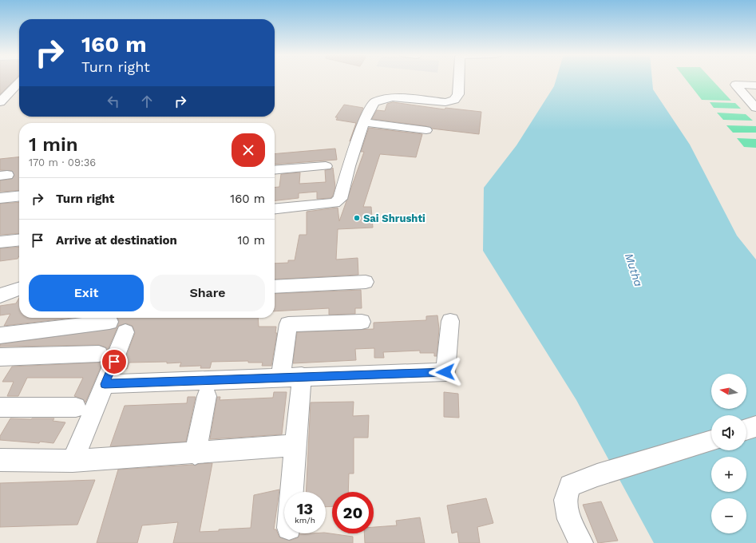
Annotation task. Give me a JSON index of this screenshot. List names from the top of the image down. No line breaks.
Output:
{"water":["Mutha"],"places":["Sai Shrushti"],"north":"left","page":{"turn":["160 m","Turn right"],"heading":["1 min","170 m · 09:36"],"list":[{"name":"Turn right","value":"160 m"},{"name":"Arrive at destination","value":"10 m"}],"buttons":["Exit","Share"],"map_buttons":["+","−"],"speed":"13 km/h","limit":"20"}}
